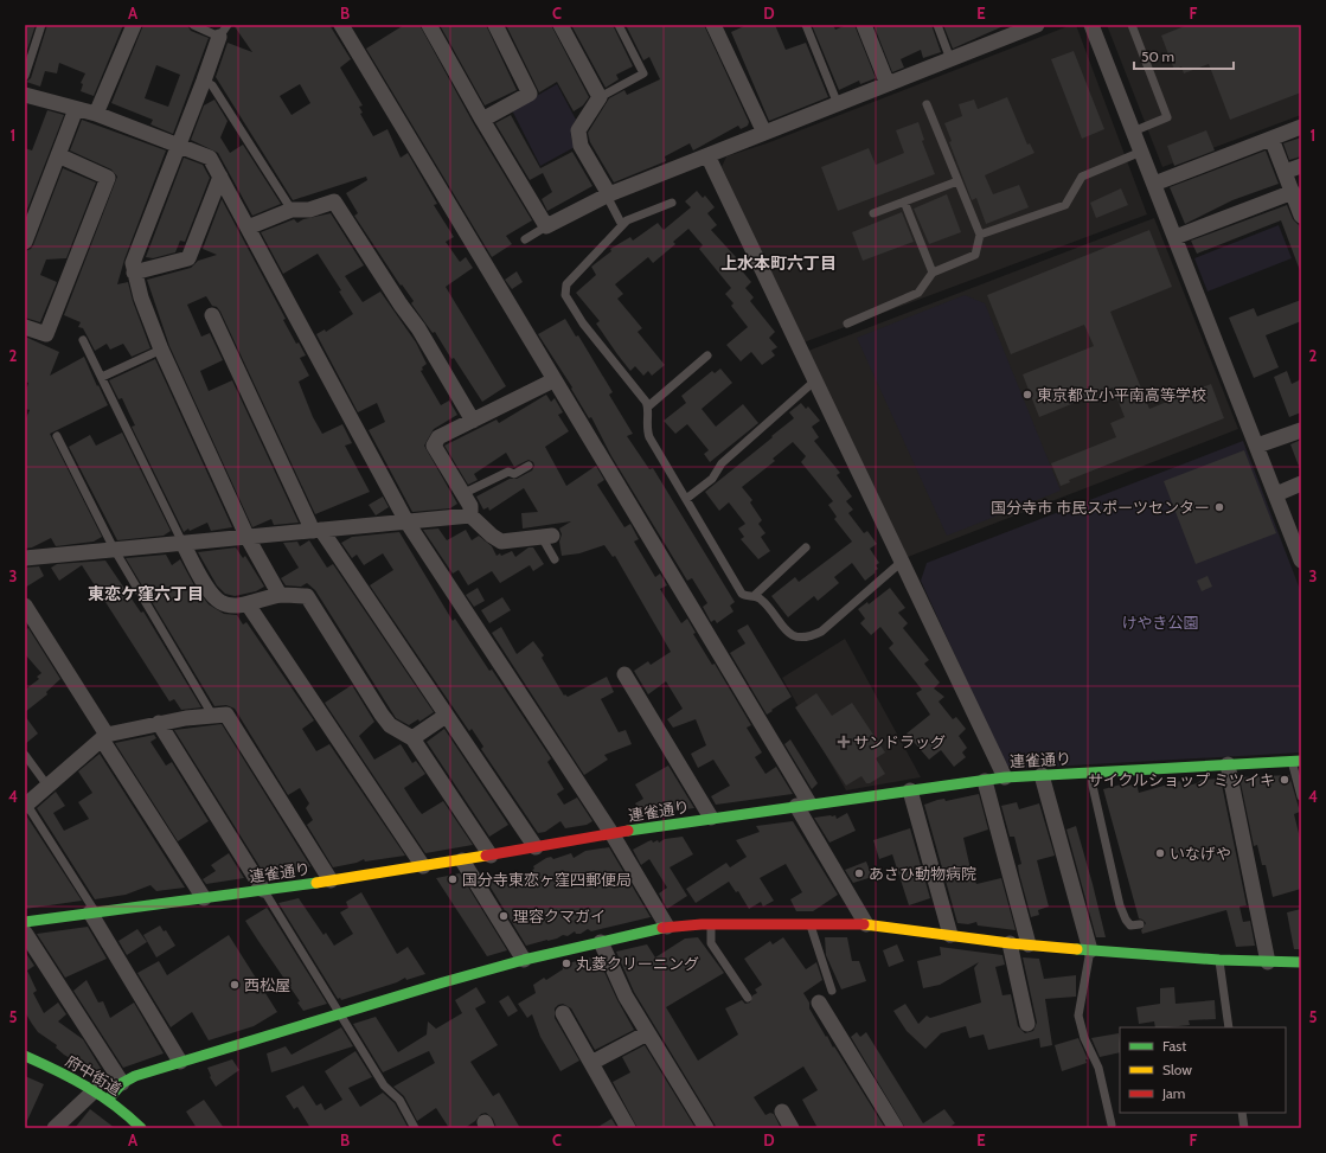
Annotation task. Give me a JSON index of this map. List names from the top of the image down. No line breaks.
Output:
{"streets":{"main road":["連雀通り","府中街道"]},"districts":["上水本町六丁目","東恋ケ窪六丁目"],"parks":["けやき公園"],"places":{"other":["東京都立小平南高等学校","国分寺市 市民スポーツセンター","サイクルショップ ミツイキ","いなげや","あさひ動物病院","国分寺東恋ヶ窪四郵便局","理容クマガイ","丸菱クリーニング","西松屋"],"health":["サンドラッグ"]},"legend":["Fast","Slow","Jam"],"scale_bar":"50 m","grid":{"columns":["A","B","C","D","E","F"],"rows":["1","2","3","4","5"]}}
